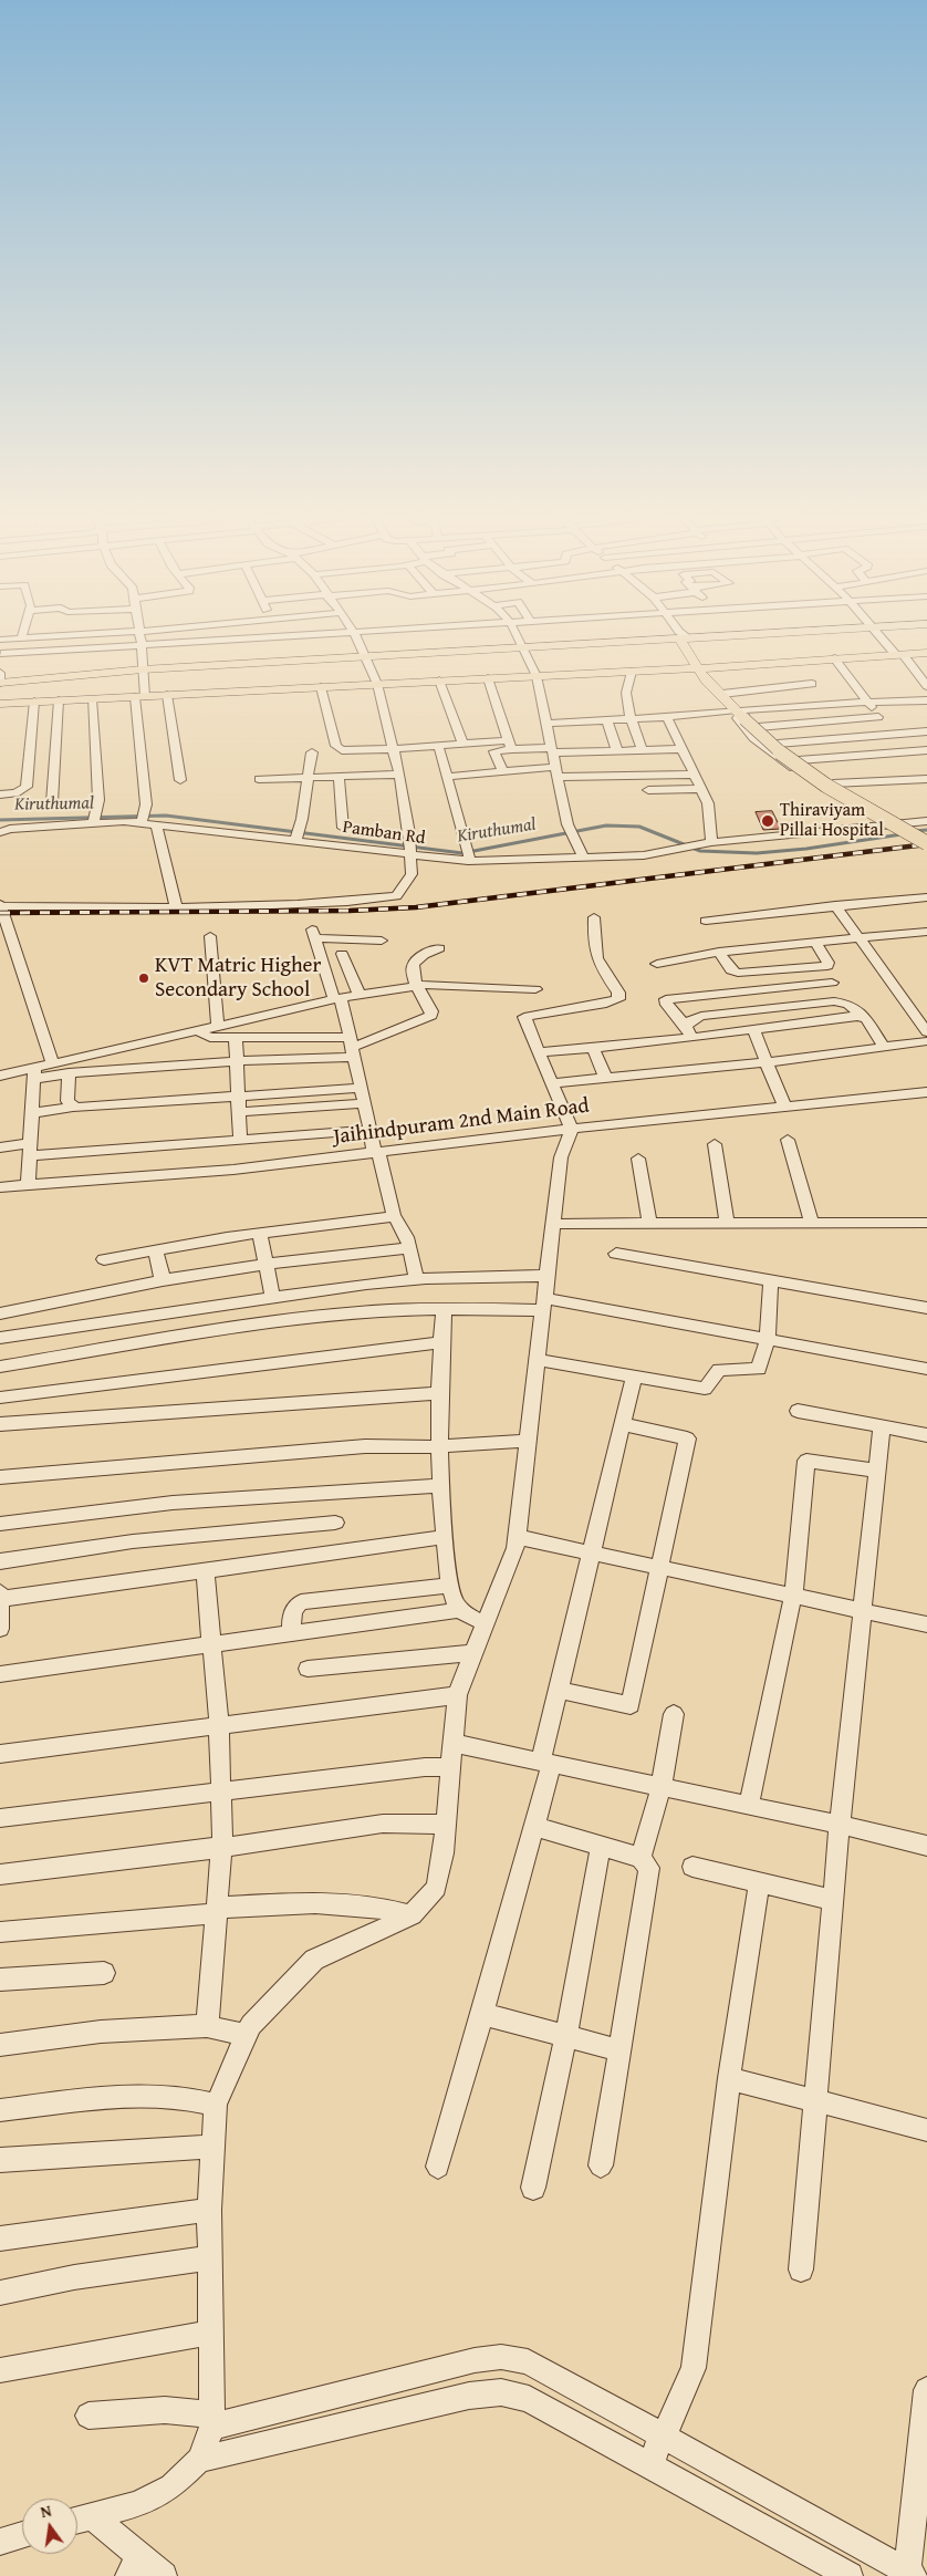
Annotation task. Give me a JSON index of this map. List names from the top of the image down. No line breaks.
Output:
{"streets":{"street":["Pamban Rd","Jaihindpuram 2nd Main Road"]},"water":["Kiruthumal"],"places":["Thiraviyam Pillai Hospital","KVT Matric Higher Secondary School"],"north":"top"}
